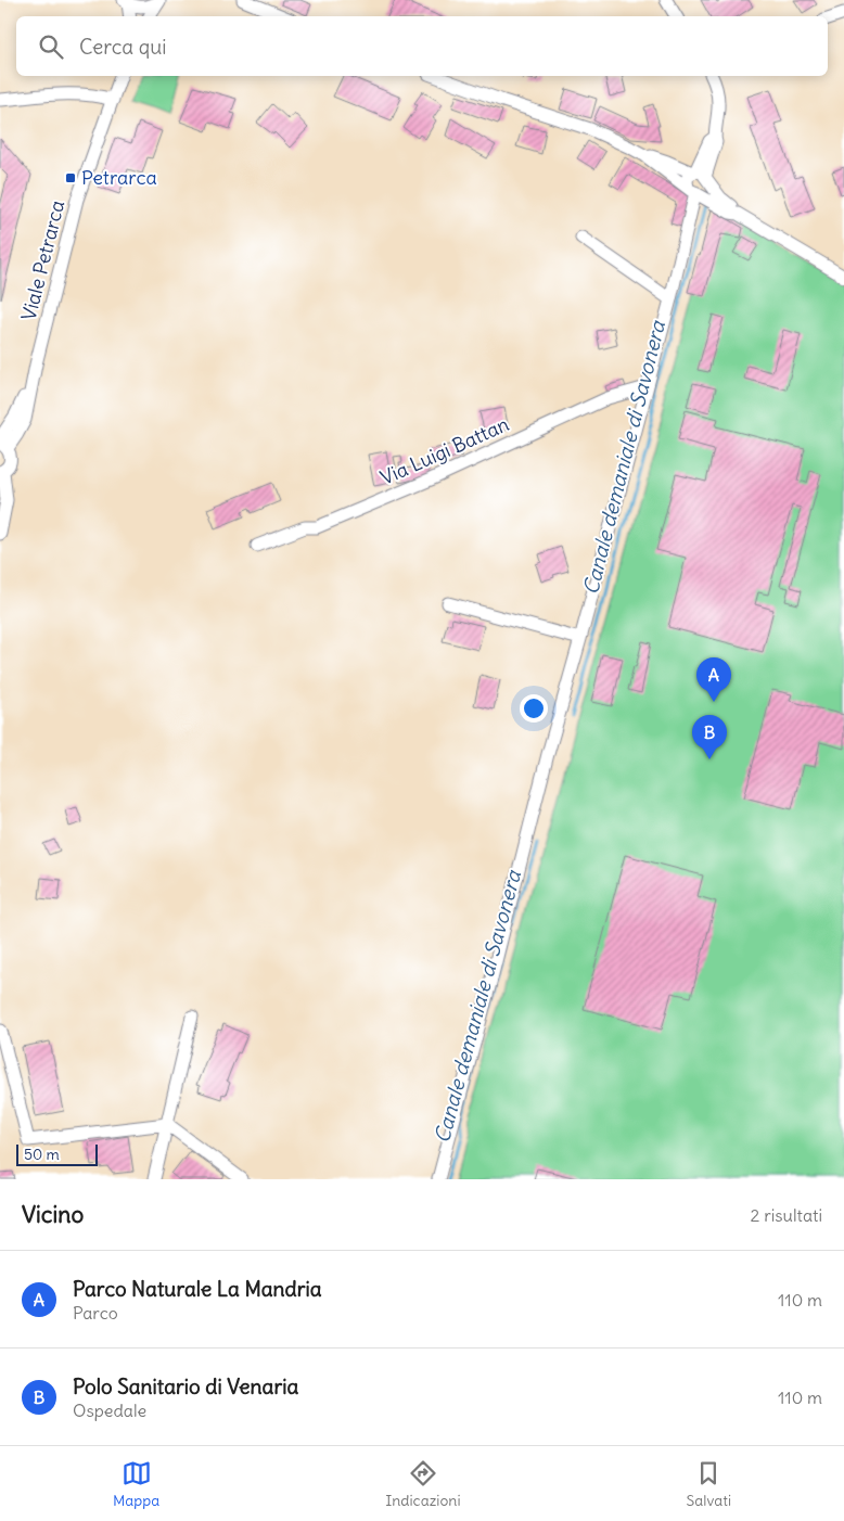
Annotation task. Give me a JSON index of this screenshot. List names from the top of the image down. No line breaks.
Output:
{"streets":{"street":["Viale Petrarca","Via Luigi Battan"]},"water":["Canale demaniale di Savonera"],"places":{"transit":["Petrarca"]},"scale_bar":"50 m","page":{"search":"Cerca qui","pins":["A","B"],"scale":"50 m","heading":["Vicino","2 risultati"],"list":[{"mark":"A","name":"Parco Naturale La Mandria","note":"Parco","value":"110 m"},{"mark":"B","name":"Polo Sanitario di Venaria","note":"Ospedale","value":"110 m"}],"nav":["Mappa","Indicazioni","Salvati"]}}
